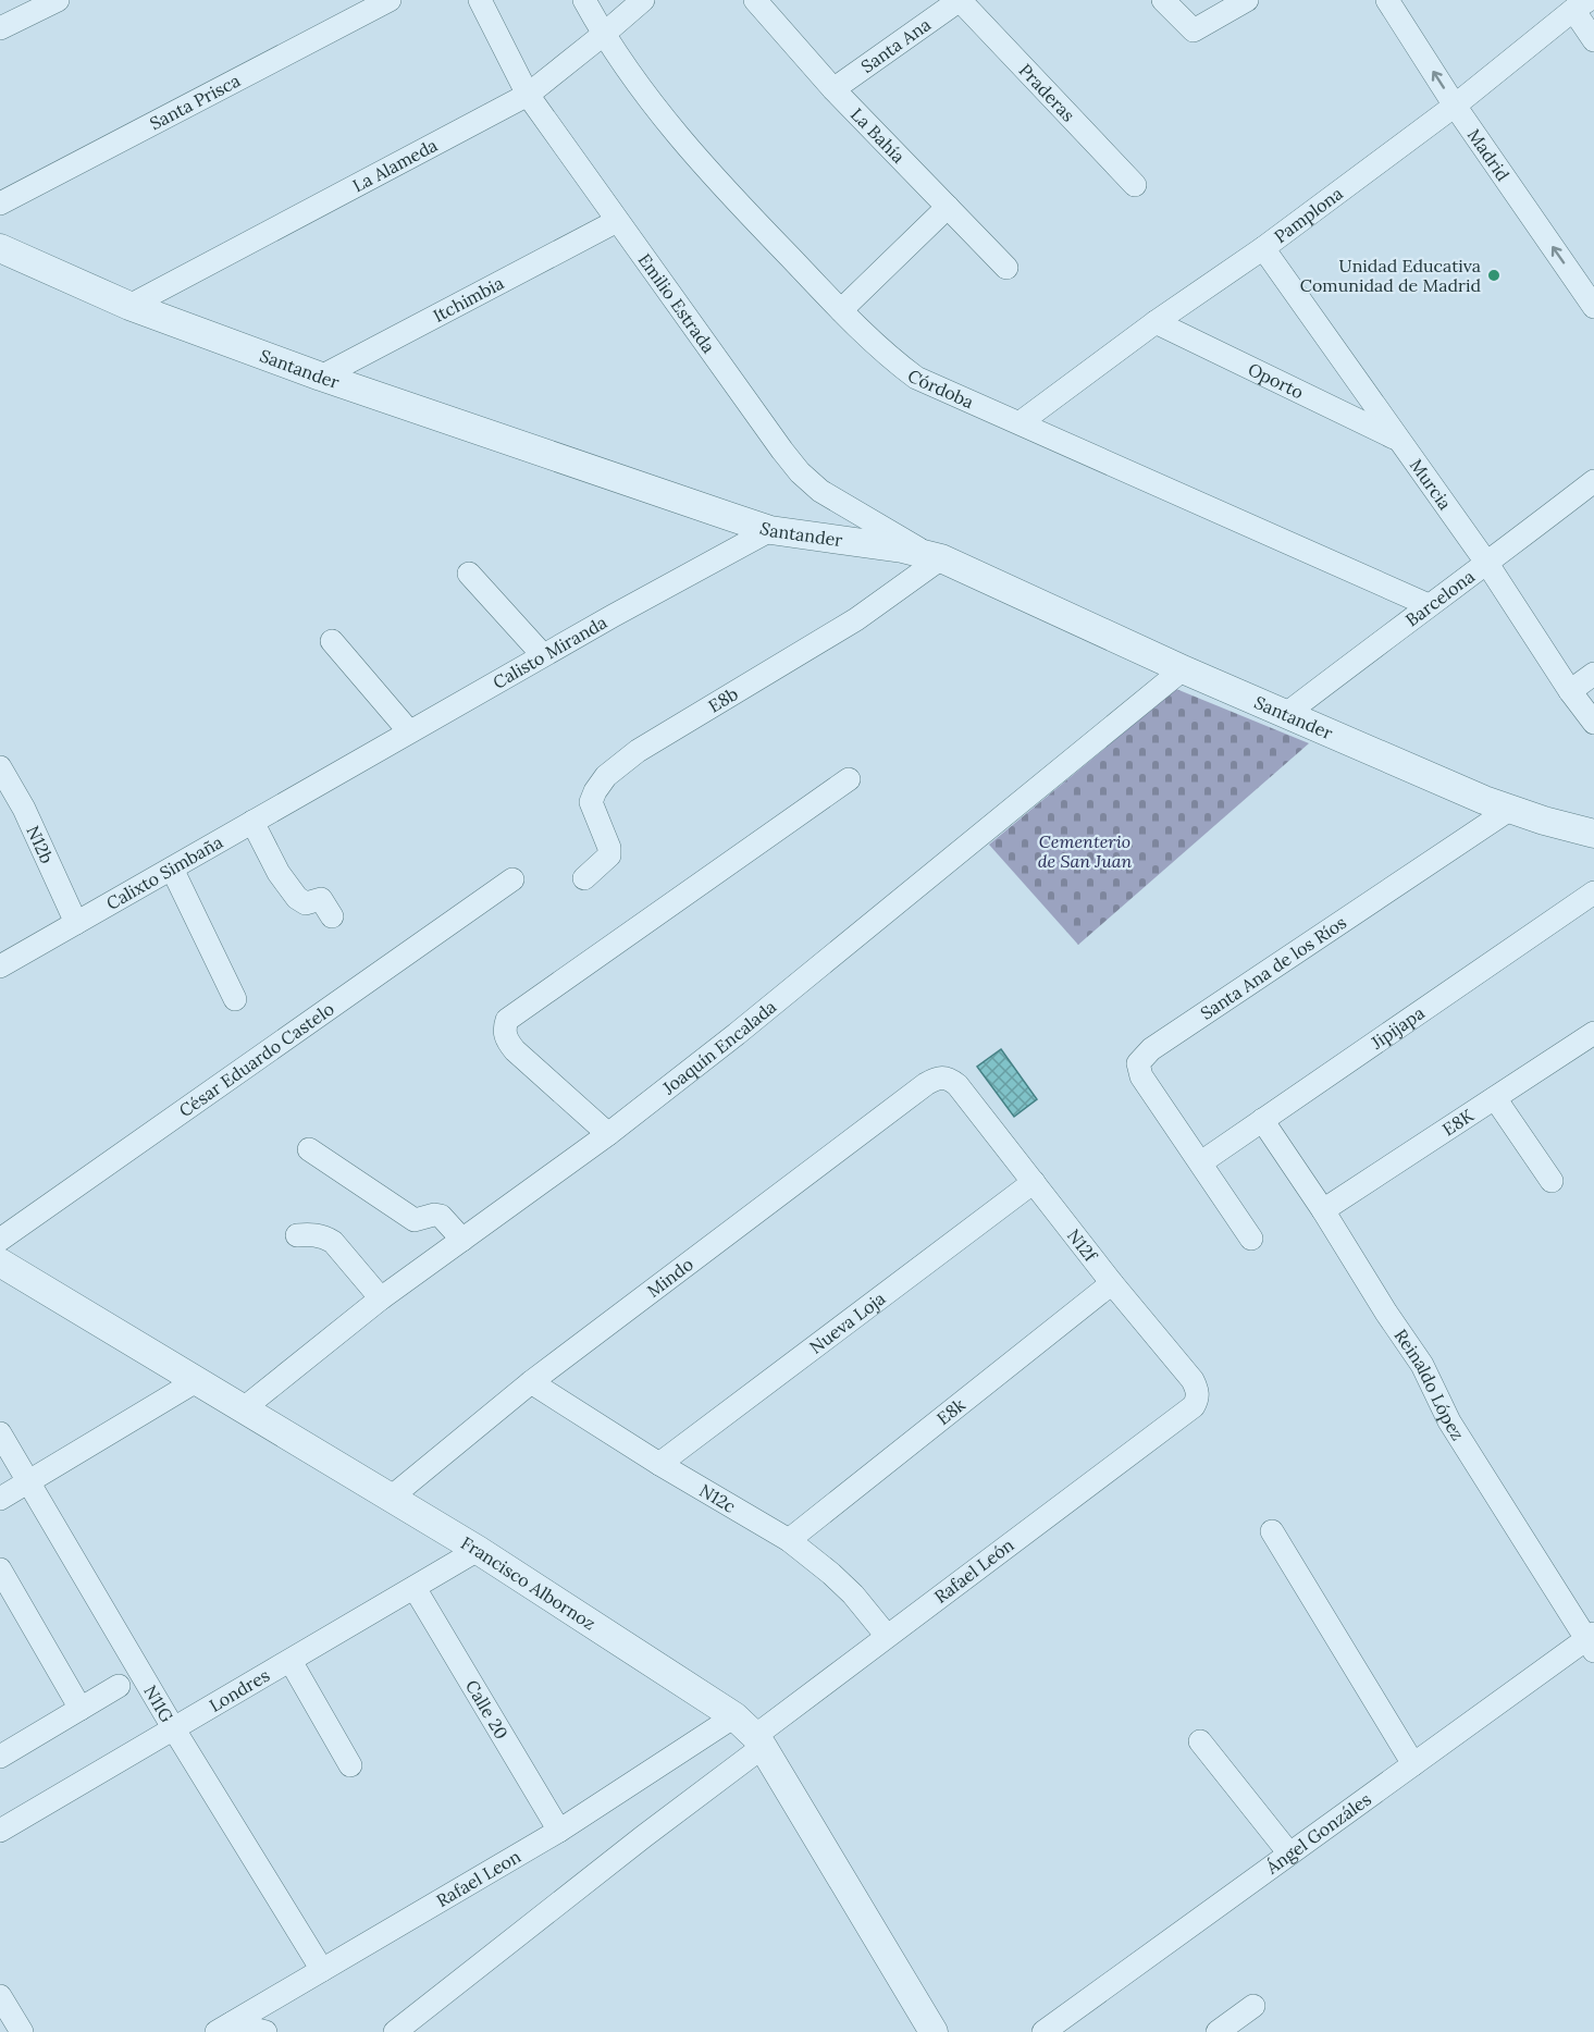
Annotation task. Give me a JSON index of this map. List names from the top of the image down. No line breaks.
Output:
{"streets":{"street":["Santa Ana","Praderas","Santa Prisca","La Bahía","Madrid","La Alameda","Pamplona","Itchimbia","Emilio Estrada","Santander","Oporto","Córdoba","Murcia","Barcelona","Calisto Miranda","E8b","N12b","Calixto Simbaña","Santa Ana de los Ríos","Jipijapa","Joaquín Encalada","César Eduardo Castelo","E8K","N12f","Mindo","Nueva Loja","Reinaldo López","E8k","N12c","Rafael León","Francisco Albornoz","Londres","N11G","Calle 20","Ángel Gonzáles","Rafael Leon"]},"crossings":[["Santa Ana","Praderas"],["Santa Ana","La Bahía"],["Madrid","Pamplona"],["La Alameda","Emilio Estrada"],["La Alameda","Santander"],["La Alameda","Córdoba"],["Pamplona","Oporto"],["Pamplona","Córdoba"],["Pamplona","Murcia"],["Itchimbia","Emilio Estrada"],["Itchimbia","Santander"],["Emilio Estrada","Santander"],["Emilio Estrada","E8b"],["Santander","Barcelona"],["Santander","Calisto Miranda"],["Santander","E8b"],["Santander","Santa Ana de los Ríos"],["Santander","Joaquín Encalada"],["Oporto","Murcia"],["Córdoba","Barcelona"],["Murcia","Barcelona"],["Calisto Miranda","Calixto Simbaña"],["N12b","Calixto Simbaña"],["Santa Ana de los Ríos","Jipijapa"],["Jipijapa","Reinaldo López"],["Joaquín Encalada","Francisco Albornoz"],["E8K","Reinaldo López"],["N12f","Mindo"],["N12f","Nueva Loja"],["N12f","E8k"],["N12f","Rafael León"],["Mindo","N12c"],["Mindo","Francisco Albornoz"],["Nueva Loja","N12c"],["Reinaldo López","Ángel Gonzáles"],["E8k","N12c"],["N12c","Rafael León"],["Rafael León","Francisco Albornoz"],["Francisco Albornoz","Londres"],["Francisco Albornoz","Rafael Leon"],["Londres","N11G"],["Londres","Calle 20"],["N11G","Rafael Leon"],["Calle 20","Rafael Leon"]],"one_way":["Madrid"],"parks":["Cementerio de San Juan"],"places":["Unidad Educativa Comunidad de Madrid"]}
